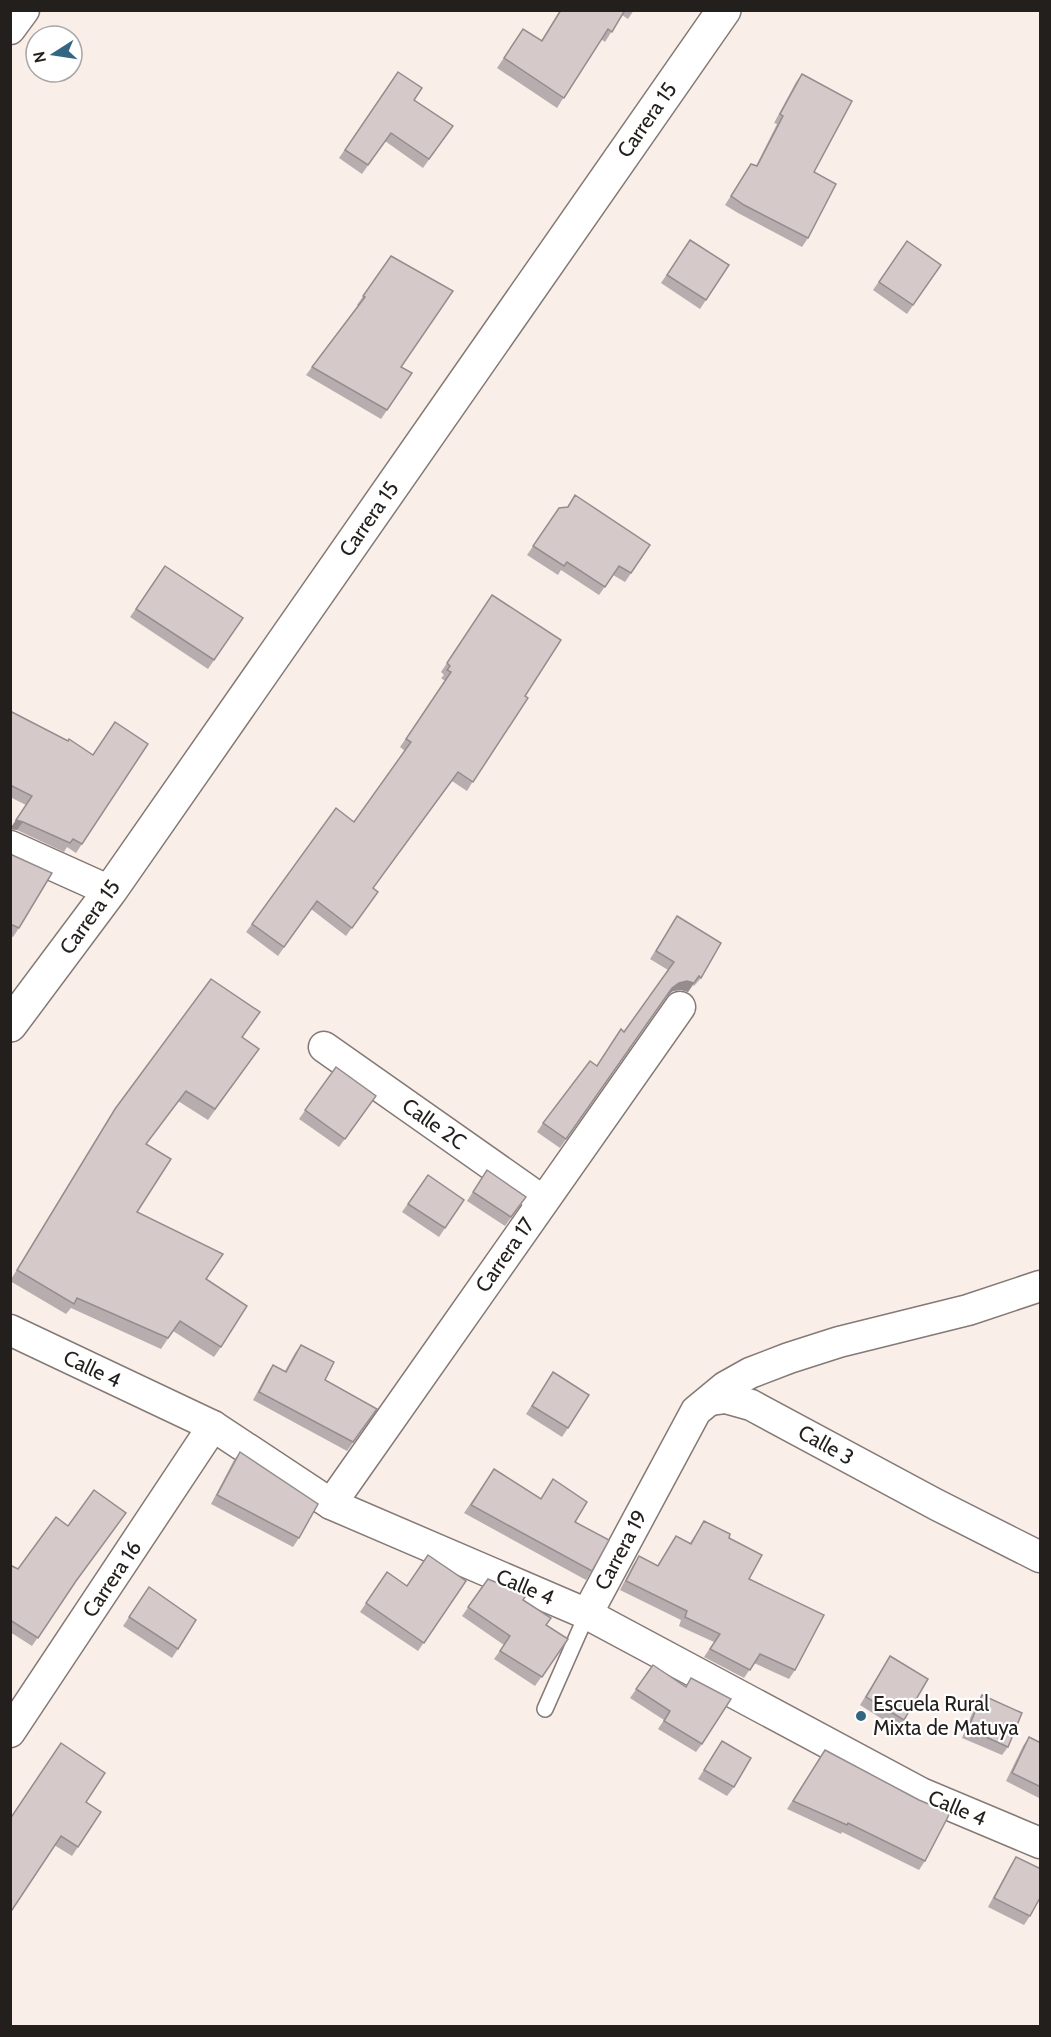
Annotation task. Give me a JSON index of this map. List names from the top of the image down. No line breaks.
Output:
{"streets":{"street":["Carrera 15","Calle 2C","Carrera 17","Calle 4","Calle 3","Carrera 19","Carrera 16"]},"crossings":[["Calle 2C","Carrera 17"],["Carrera 17","Calle 4"],["Calle 4","Carrera 19"],["Calle 4","Carrera 16"],["Calle 3","Carrera 19"]],"places":["Escuela Rural Mixta de Matuya"],"north":"left"}
